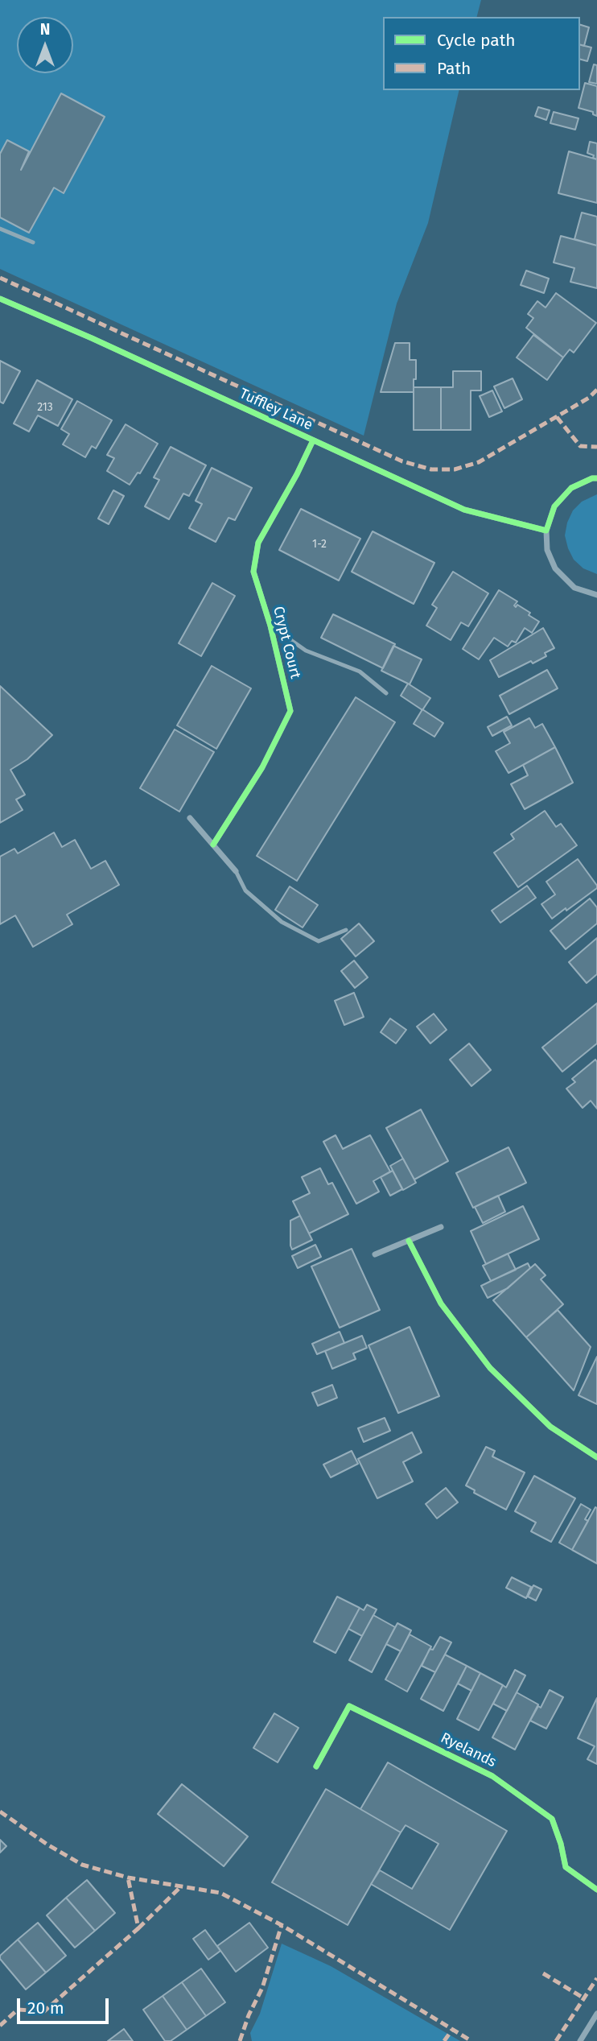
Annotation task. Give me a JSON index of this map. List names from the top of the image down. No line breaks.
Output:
{"streets":{"street":["Tuffley Lane","Crypt Court","Ryelands"]},"crossings":[["Tuffley Lane","Crypt Court"]],"house_numbers":["213","1-2"],"legend":["Cycle path","Path"],"scale_bar":"20 m","north":"top"}
